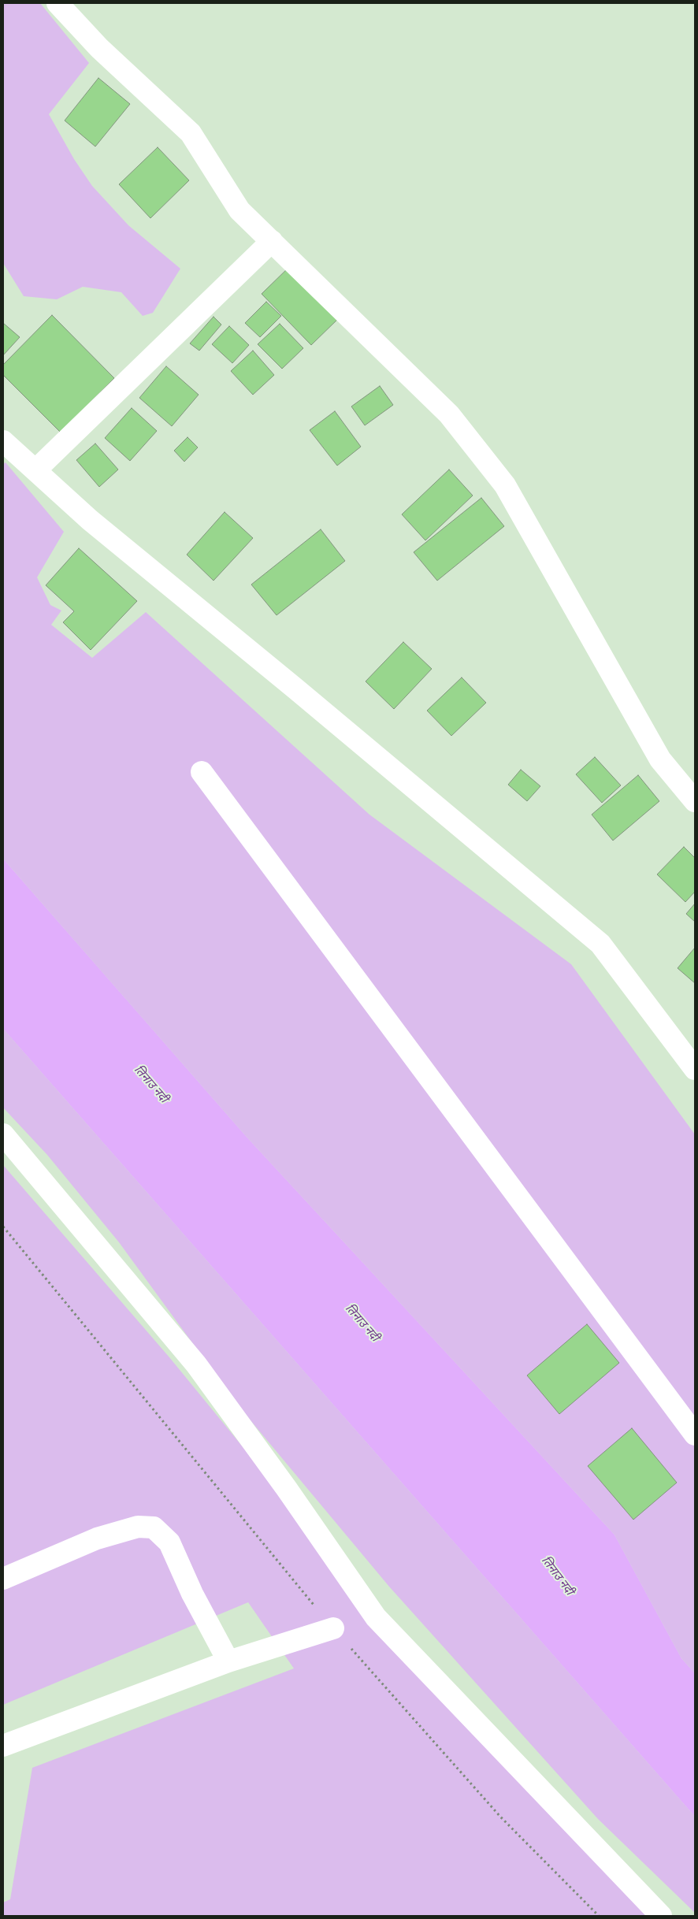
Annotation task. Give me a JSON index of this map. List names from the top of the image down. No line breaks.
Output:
{"water":["तिनाउ नदी"]}
